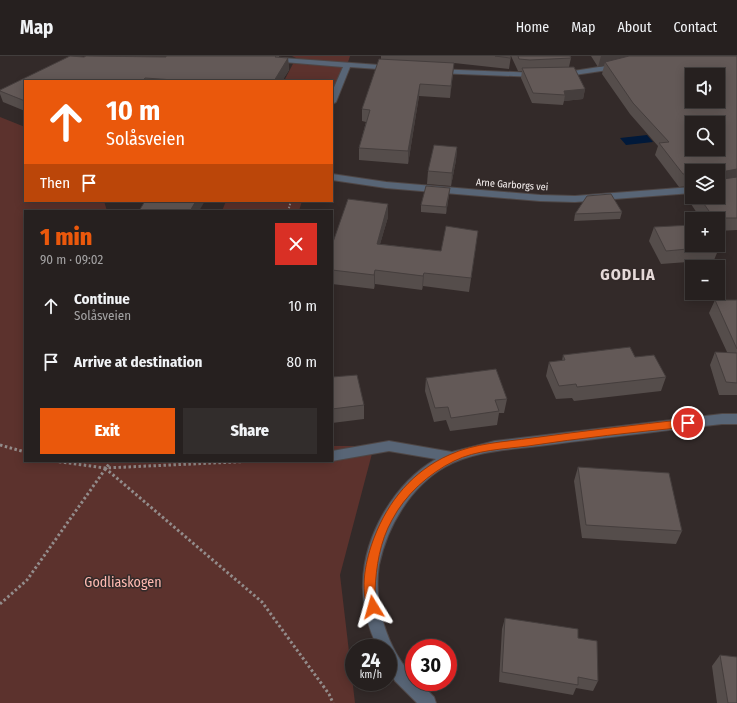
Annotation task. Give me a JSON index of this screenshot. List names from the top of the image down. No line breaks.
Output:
{"streets":{"street":["Arne Garborgs vei"]},"districts":["GODLIA"],"parks":["Godliaskogen"],"page":{"header":"Map","nav":["Home","Map","About","Contact"],"map_buttons":["+","−"],"turn":["10 m","Solåsveien"],"then":"Then","heading":["1 min","90 m · 09:02"],"list":[{"name":"Continue","note":"Solåsveien","value":"10 m"},{"name":"Arrive at destination","value":"80 m"}],"buttons":["Exit","Share"],"speed":"24 km/h","limit":"30"}}
